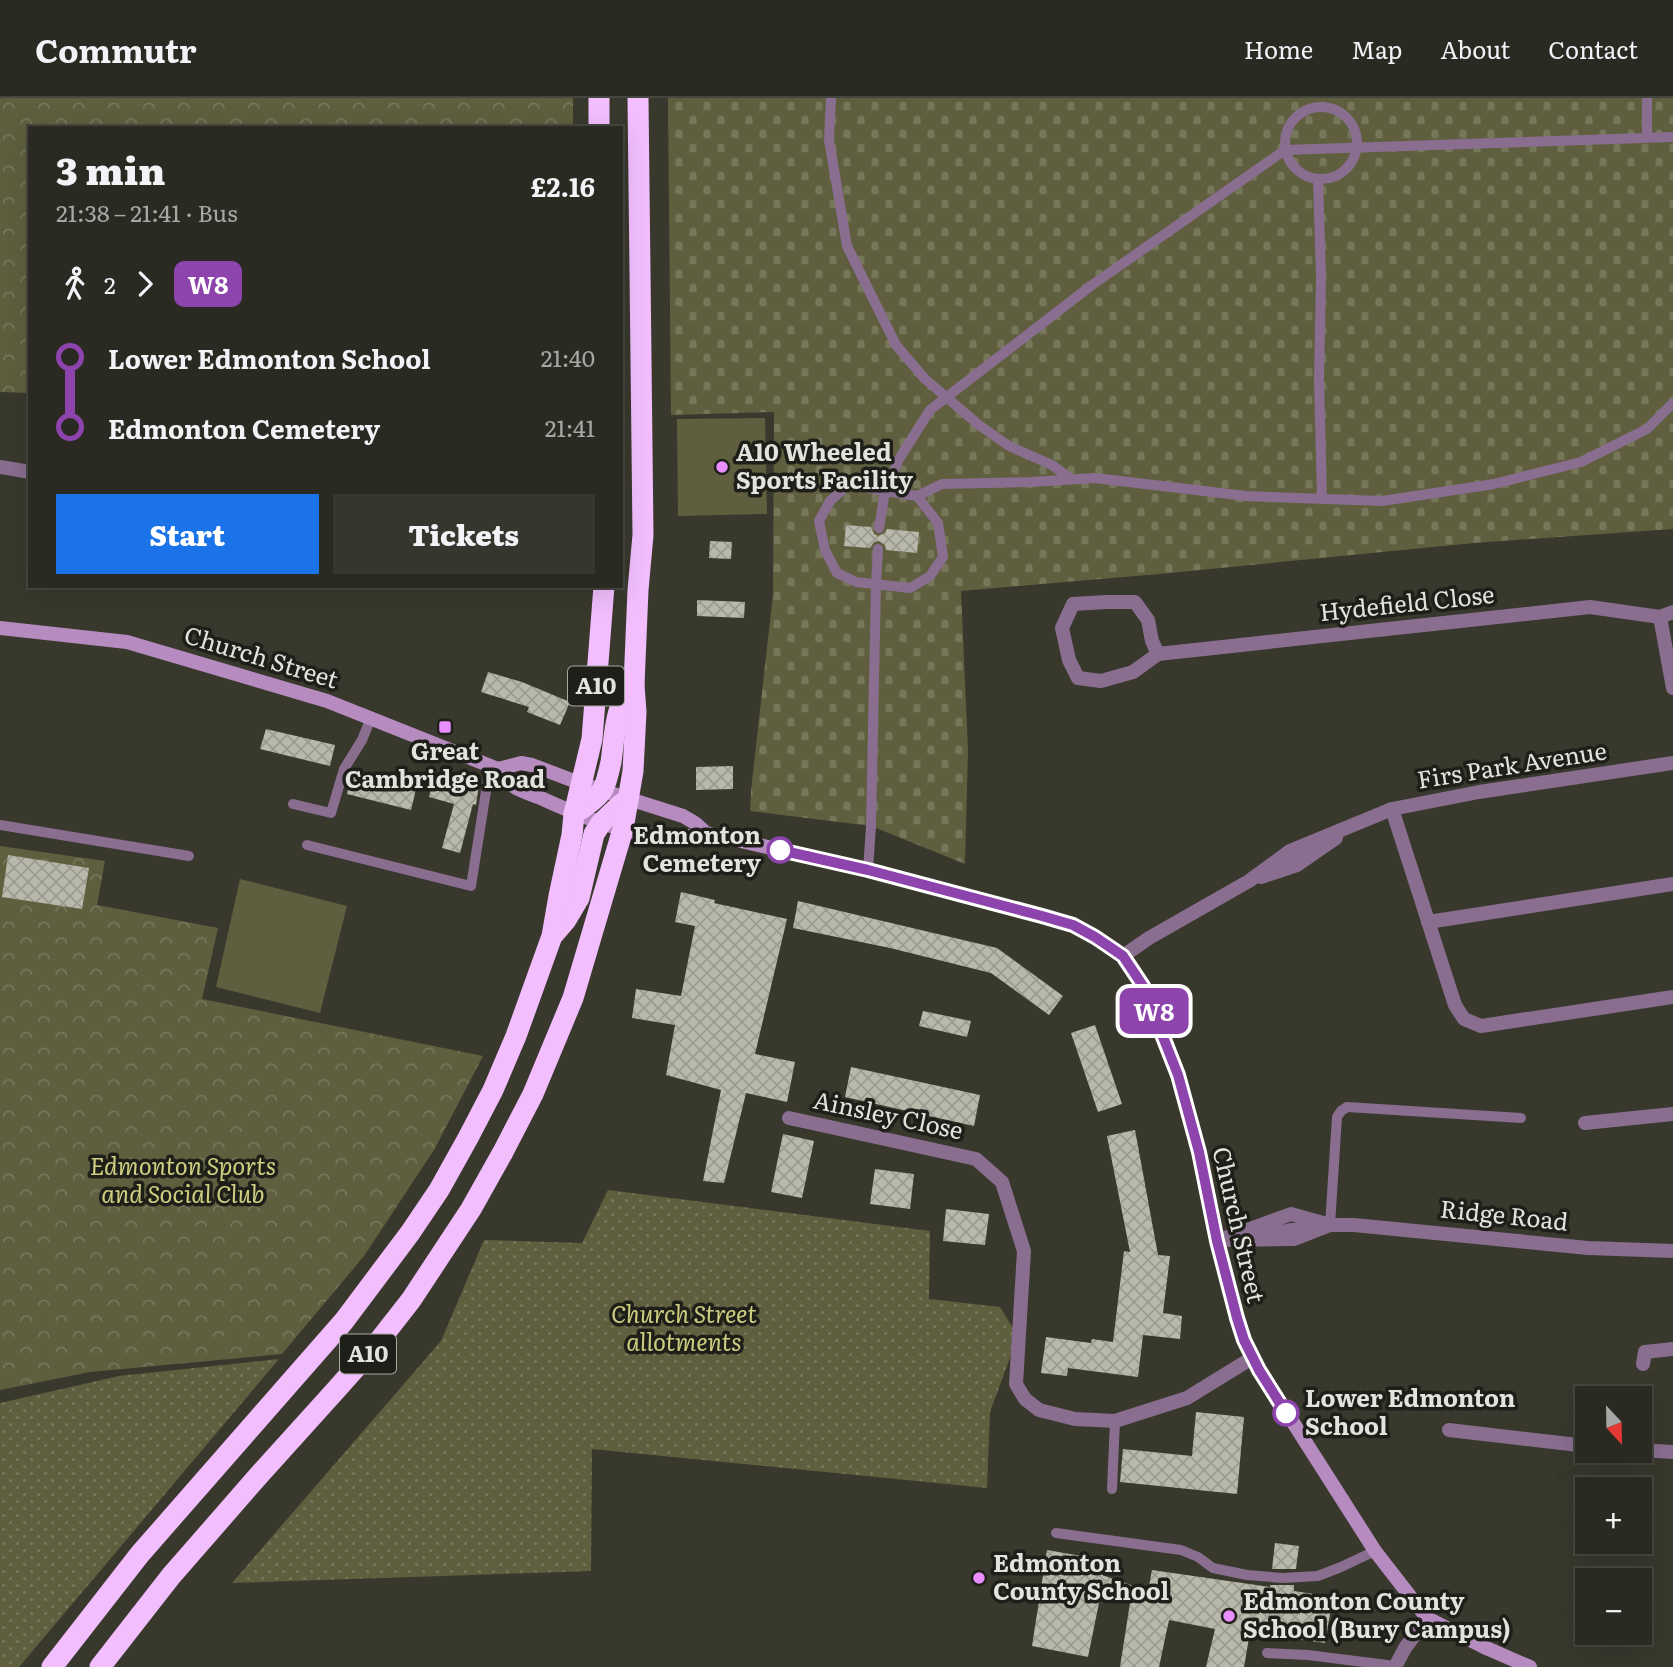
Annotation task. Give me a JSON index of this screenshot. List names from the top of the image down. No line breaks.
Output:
{"streets":{"highway":["A10"],"main road":["Church Street"],"street":["Hydefield Close","Firs Park Avenue","Ainsley Close","Ridge Road"]},"crossings":[["Church Street","A10"],["Church Street","Firs Park Avenue"],["Church Street","Ainsley Close"],["Church Street","Ridge Road"]],"parks":["Edmonton Sports and Social Club","Church Street allotments"],"places":{"other":["A10 Wheeled Sports Facility","Edmonton Cemetery","Lower Edmonton School","Edmonton County School","Edmonton County School (Bury Campus)"],"transit":["Great Cambridge Road"]},"lines":["bus line W8"],"north":"bottom","page":{"header":"Commutr","nav":["Home","Map","About","Contact"],"on_map":"W8","heading":["3 min","21:38 – 21:41 · Bus","£2.16"],"legs":["2","W8"],"list":[{"name":"Lower Edmonton School","value":"21:40"},{"name":"Edmonton Cemetery","value":"21:41"}],"buttons":["Start","Tickets"],"map_buttons":["+","−"]}}
